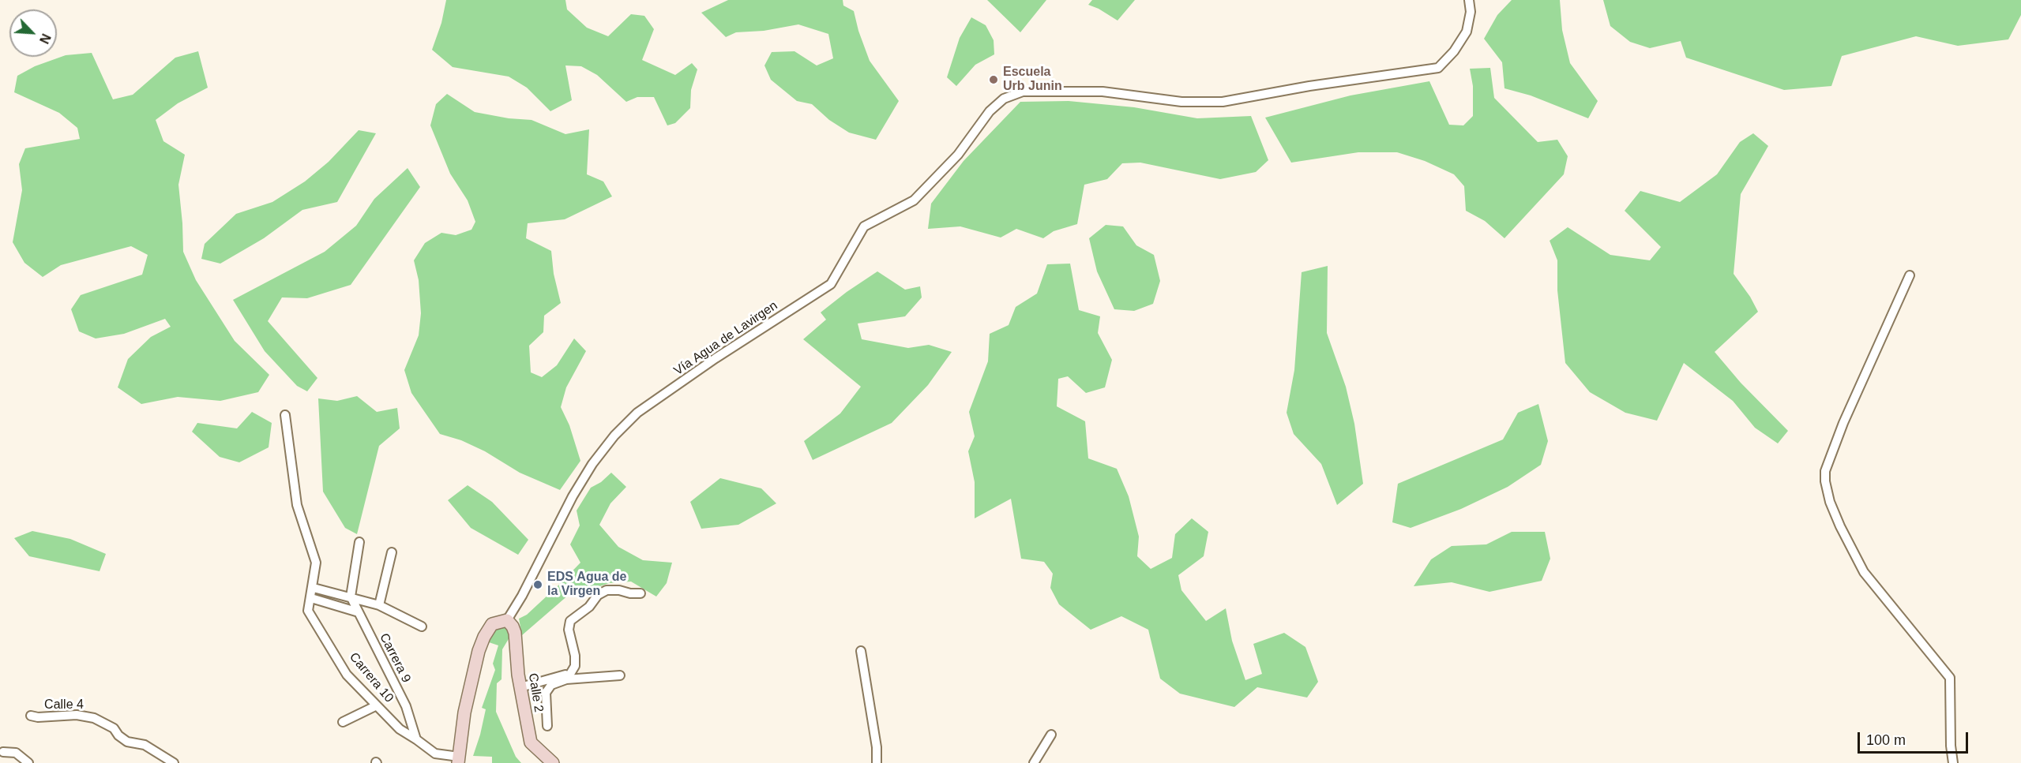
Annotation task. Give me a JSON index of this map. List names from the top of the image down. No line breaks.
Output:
{"streets":{"street":["Vía Agua de Lavirgen","Carrera 9","Carrera 10","Calle 2","Calle 4"]},"crossings":[["Vía Agua de Lavirgen","Calle 2"],["Carrera 9","Carrera 10"]],"places":["Escuela Urb Junin","EDS Agua de la Virgen"],"scale_bar":"100 m","north":"bottom right"}
